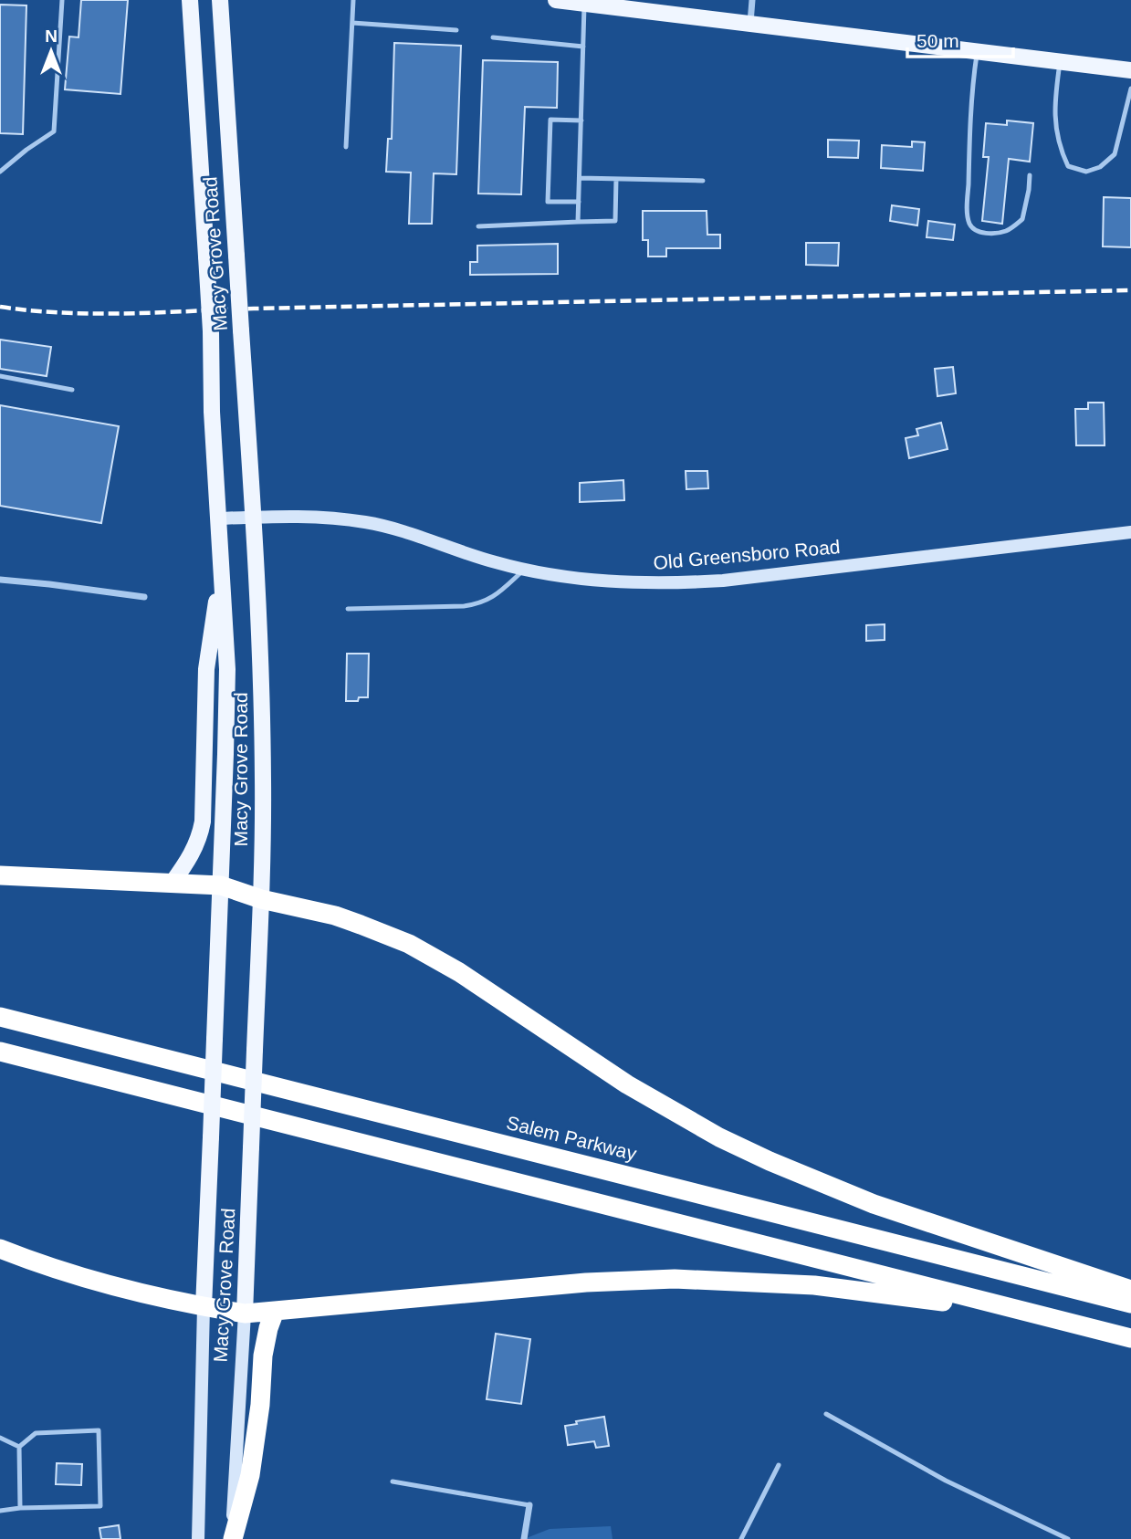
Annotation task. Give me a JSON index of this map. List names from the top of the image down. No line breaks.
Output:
{"streets":{"highway":["Salem Parkway"],"main road":["Macy Grove Road"],"street":["Old Greensboro Road"]},"crossings":[["Macy Grove Road","Old Greensboro Road"]],"scale_bar":"50 m","north":"top"}
